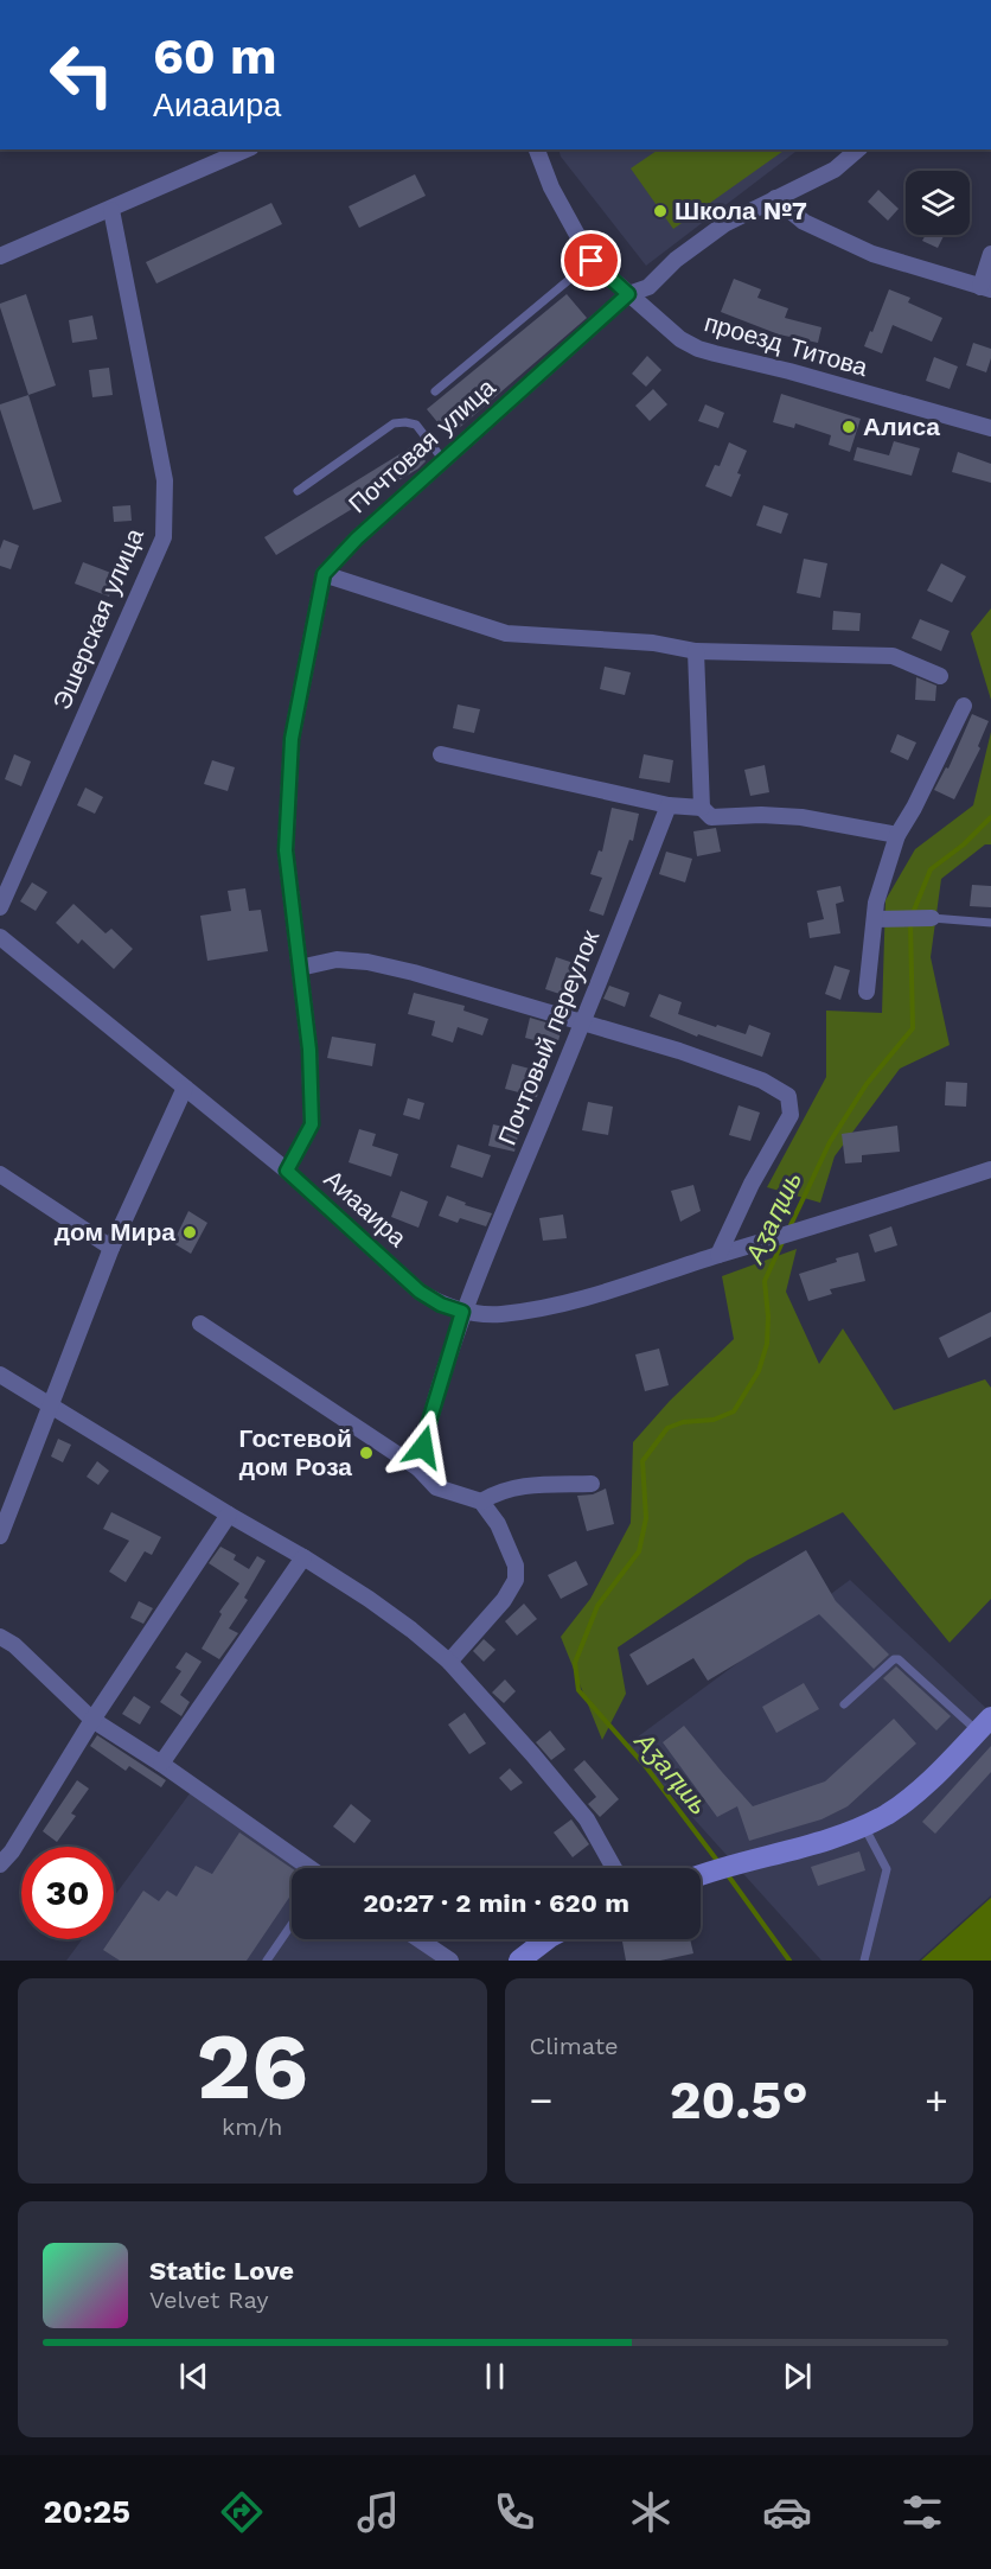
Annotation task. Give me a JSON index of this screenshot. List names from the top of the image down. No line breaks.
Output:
{"streets":{"street":["проезд Титова","Почтовая улица","Эшерская улица","Почтовый переулок","Аиааира"]},"crossings":[["проезд Титова","Почтовая улица"],["Почтовый переулок","Аиааира"]],"water":["Аӡаԥшь"],"places":["Школа №7","Алиса","дом Мира","Гостевой дом Роза"],"page":{"turn":["60 m","Аиааира"],"limit":"30","trip":"20:27 · 2 min · 620 m","tile":[["26","km/h"],"Climate"],"heat":["−","20.5°","+"],"song":["Static Love","Velvet Ray"],"tabs":"20:25"}}
